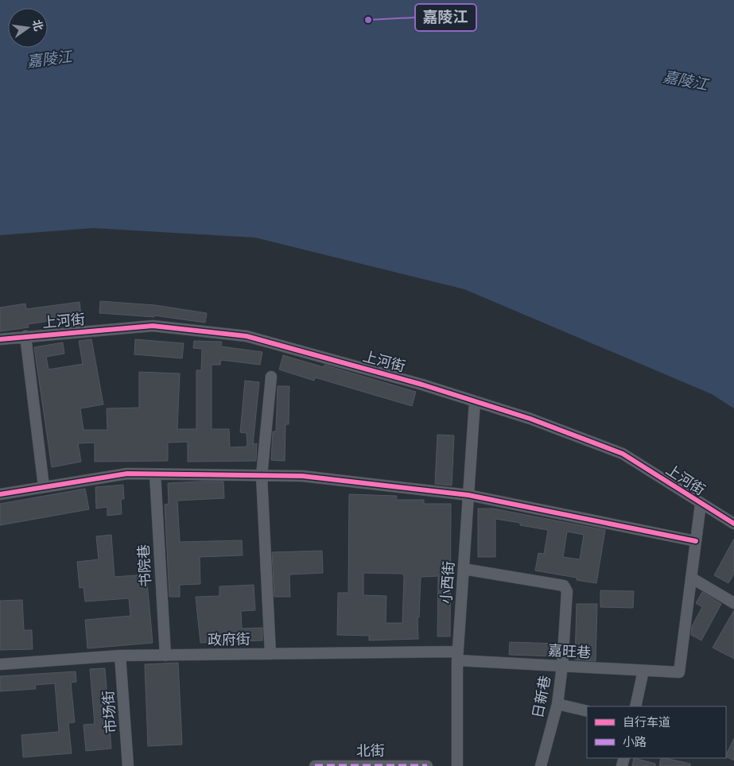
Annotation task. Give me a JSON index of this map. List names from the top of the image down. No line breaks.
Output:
{"streets":{"street":["上河街","书院巷","小西街","政府街","嘉旺巷","日新巷","市场街","北街"]},"crossings":[["上河街","小西街"],["书院巷","政府街"],["小西街","政府街"],["小西街","嘉旺巷"],["小西街","日新巷"],["政府街","嘉旺巷"],["政府街","市场街"],["嘉旺巷","日新巷"]],"water":["嘉陵江"],"places":["嘉陵江"],"legend":["自行车道","小路"],"north":"right"}
